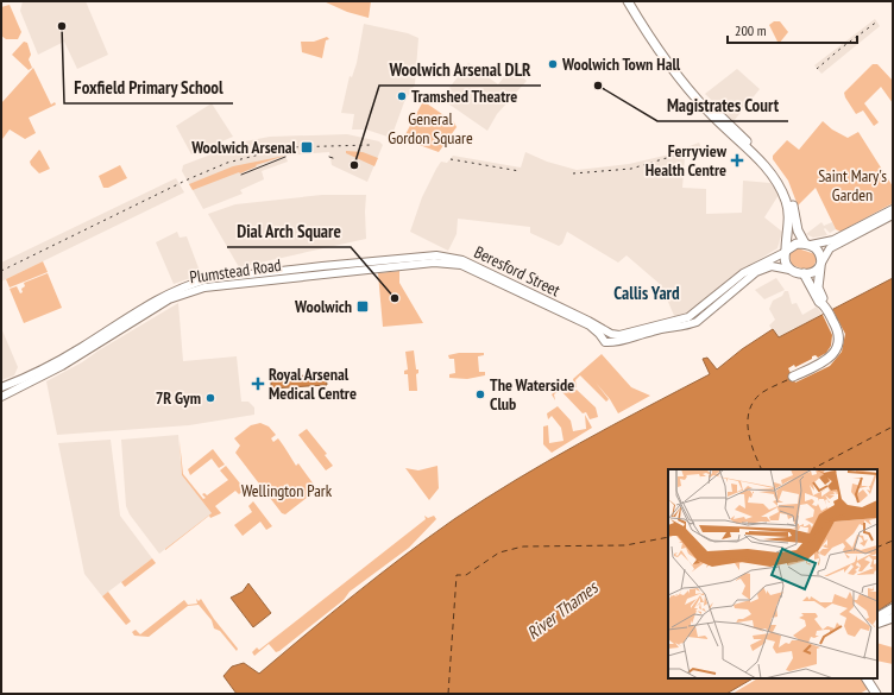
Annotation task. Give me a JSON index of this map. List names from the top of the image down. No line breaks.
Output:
{"streets":{"main road":["Plumstead Road","Beresford Street"]},"crossings":[["Plumstead Road","Beresford Street"]],"districts":["Callis Yard"],"water":["River Thames"],"parks":["General Gordon Square","Saint Mary's Garden","Wellington Park"],"places":{"other":["Foxfield Primary School","Woolwich Town Hall","Magistrates Court","Tramshed Theatre","Woolwich Arsenal DLR","Dial Arch Square","The Waterside Club","7R Gym"],"transit":["Woolwich Arsenal","Woolwich"],"health":["Ferryview Health Centre","Royal Arsenal Medical Centre"]},"scale_bar":"200 m"}
